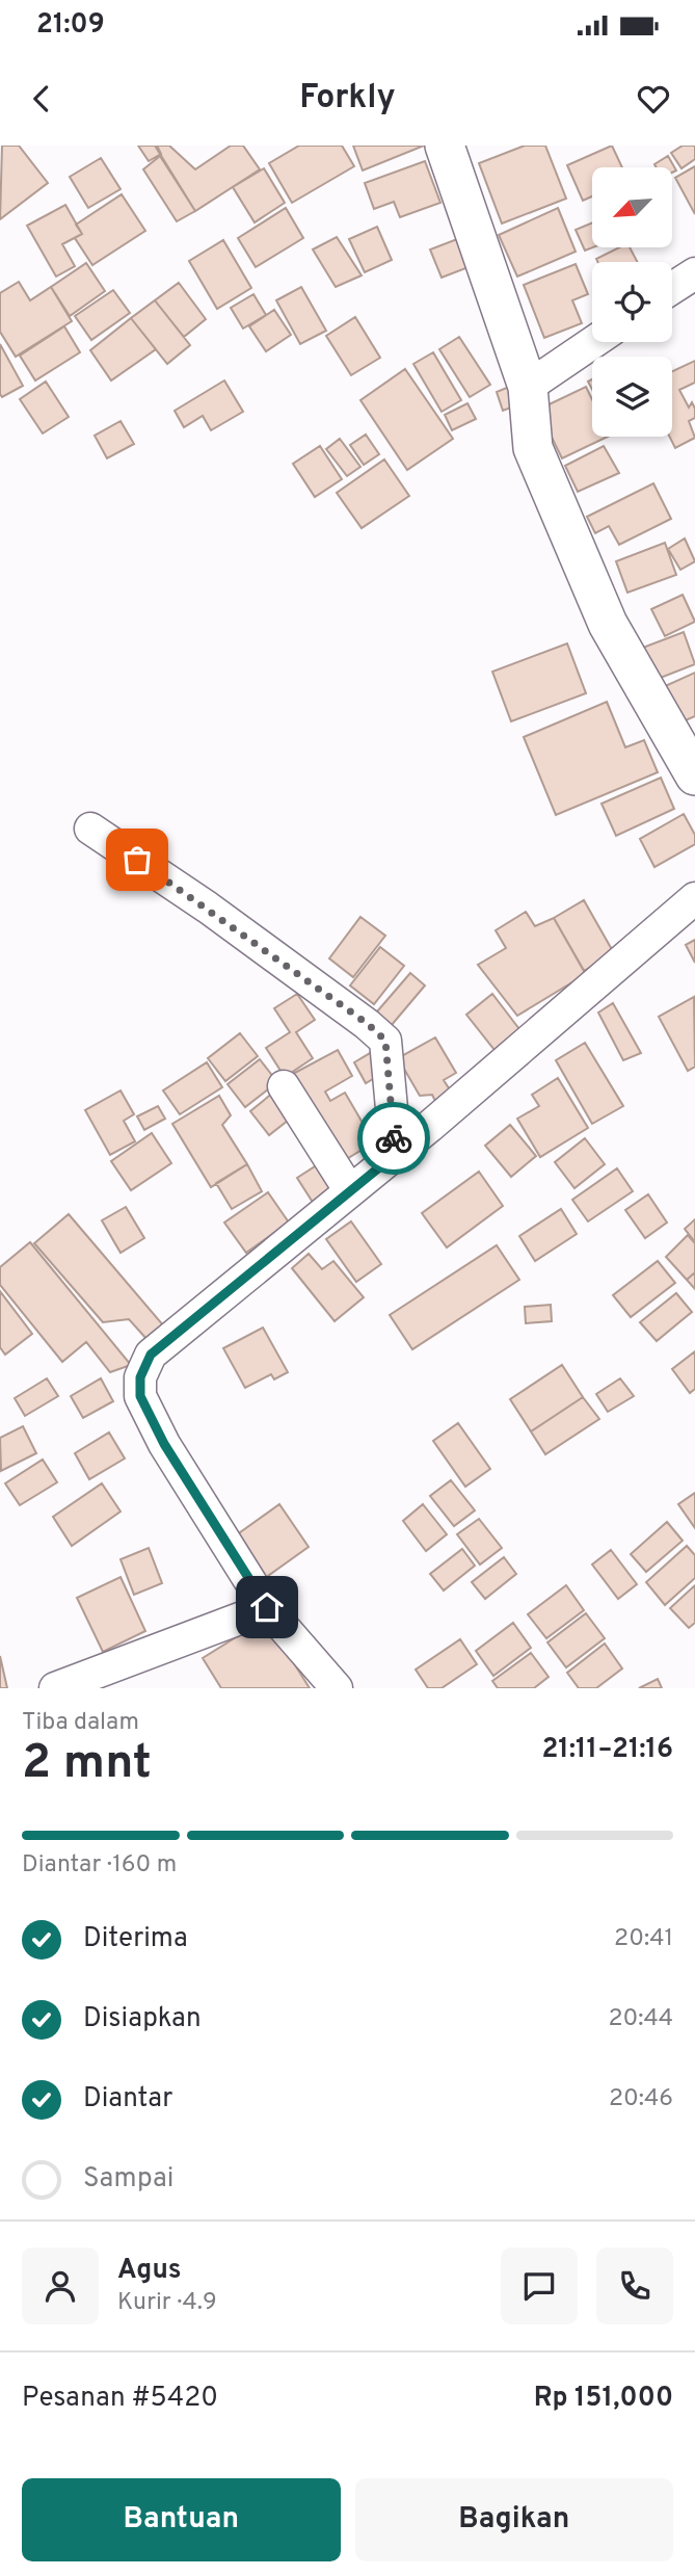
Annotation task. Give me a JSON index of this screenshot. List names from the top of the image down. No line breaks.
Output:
{"north":"bottom left","page":{"status":"21:09","header":"Forkly","heading":["2 mnt","Tiba dalam","21:11–21:16"],"panel":["Agus","Kurir · 4.9","Pesanan #5420","Rp 151,000"],"bar":"Diantar · 160 m","list":[["Diterima","20:41"],["Disiapkan","20:44"],["Diantar","20:46"],"Sampai"],"buttons":["Bantuan","Bagikan"]}}
